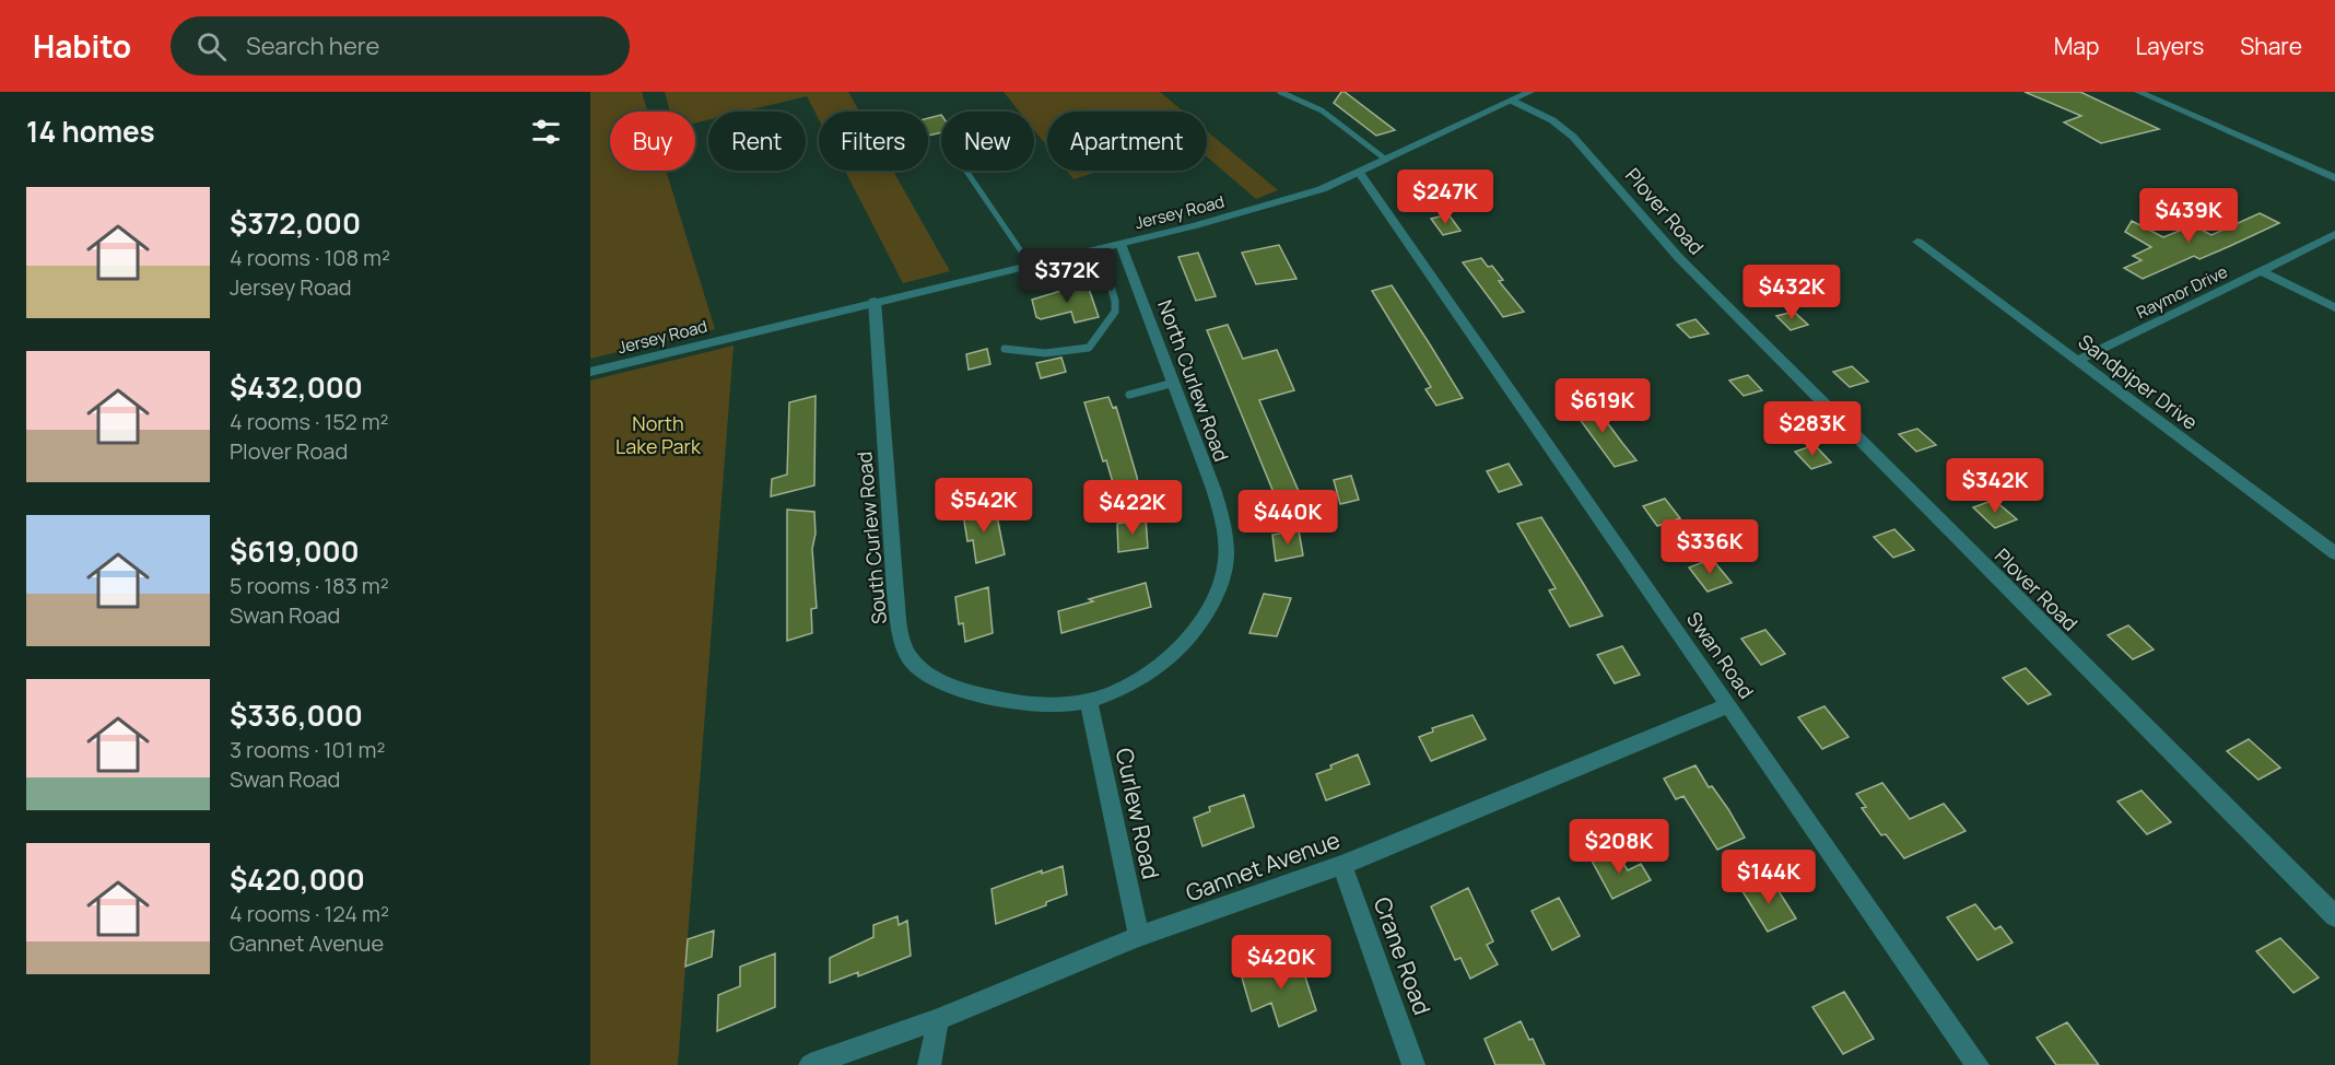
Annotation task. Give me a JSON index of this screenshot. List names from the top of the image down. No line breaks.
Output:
{"streets":{"street":["Plover Road","Jersey Road","Raymor Drive","North Curlew Road","Sandpiper Drive","South Curlew Road","Swan Road","Curlew Road","Gannet Avenue","Crane Road"]},"crossings":[["Plover Road","Jersey Road"],["Jersey Road","North Curlew Road"],["Jersey Road","South Curlew Road"],["Jersey Road","Swan Road"],["Raymor Drive","Sandpiper Drive"],["North Curlew Road","South Curlew Road"],["North Curlew Road","Curlew Road"],["South Curlew Road","Curlew Road"],["Swan Road","Gannet Avenue"],["Curlew Road","Gannet Avenue"],["Gannet Avenue","Crane Road"]],"parks":["North Lake Park"],"page":{"header":"Habito","search":"Search here","nav":["Map","Layers","Share"],"heading":"14 homes","chip":["Buy","Rent","Filters","New","Apartment"],"price":["$247K","$439K","$372K","$432K","$619K","$283K","$342K","$542K","$422K","$440K","$336K","$208K","$144K","$420K"],"list":[{"name":"$372,000","note":"4 rooms · 108 m² · Jersey Road"},{"name":"$432,000","note":"4 rooms · 152 m² · Plover Road"},{"name":"$619,000","note":"5 rooms · 183 m² · Swan Road"},{"name":"$336,000","note":"3 rooms · 101 m² · Swan Road"},{"name":"$420,000","note":"4 rooms · 124 m² · Gannet Avenue"}]}}
